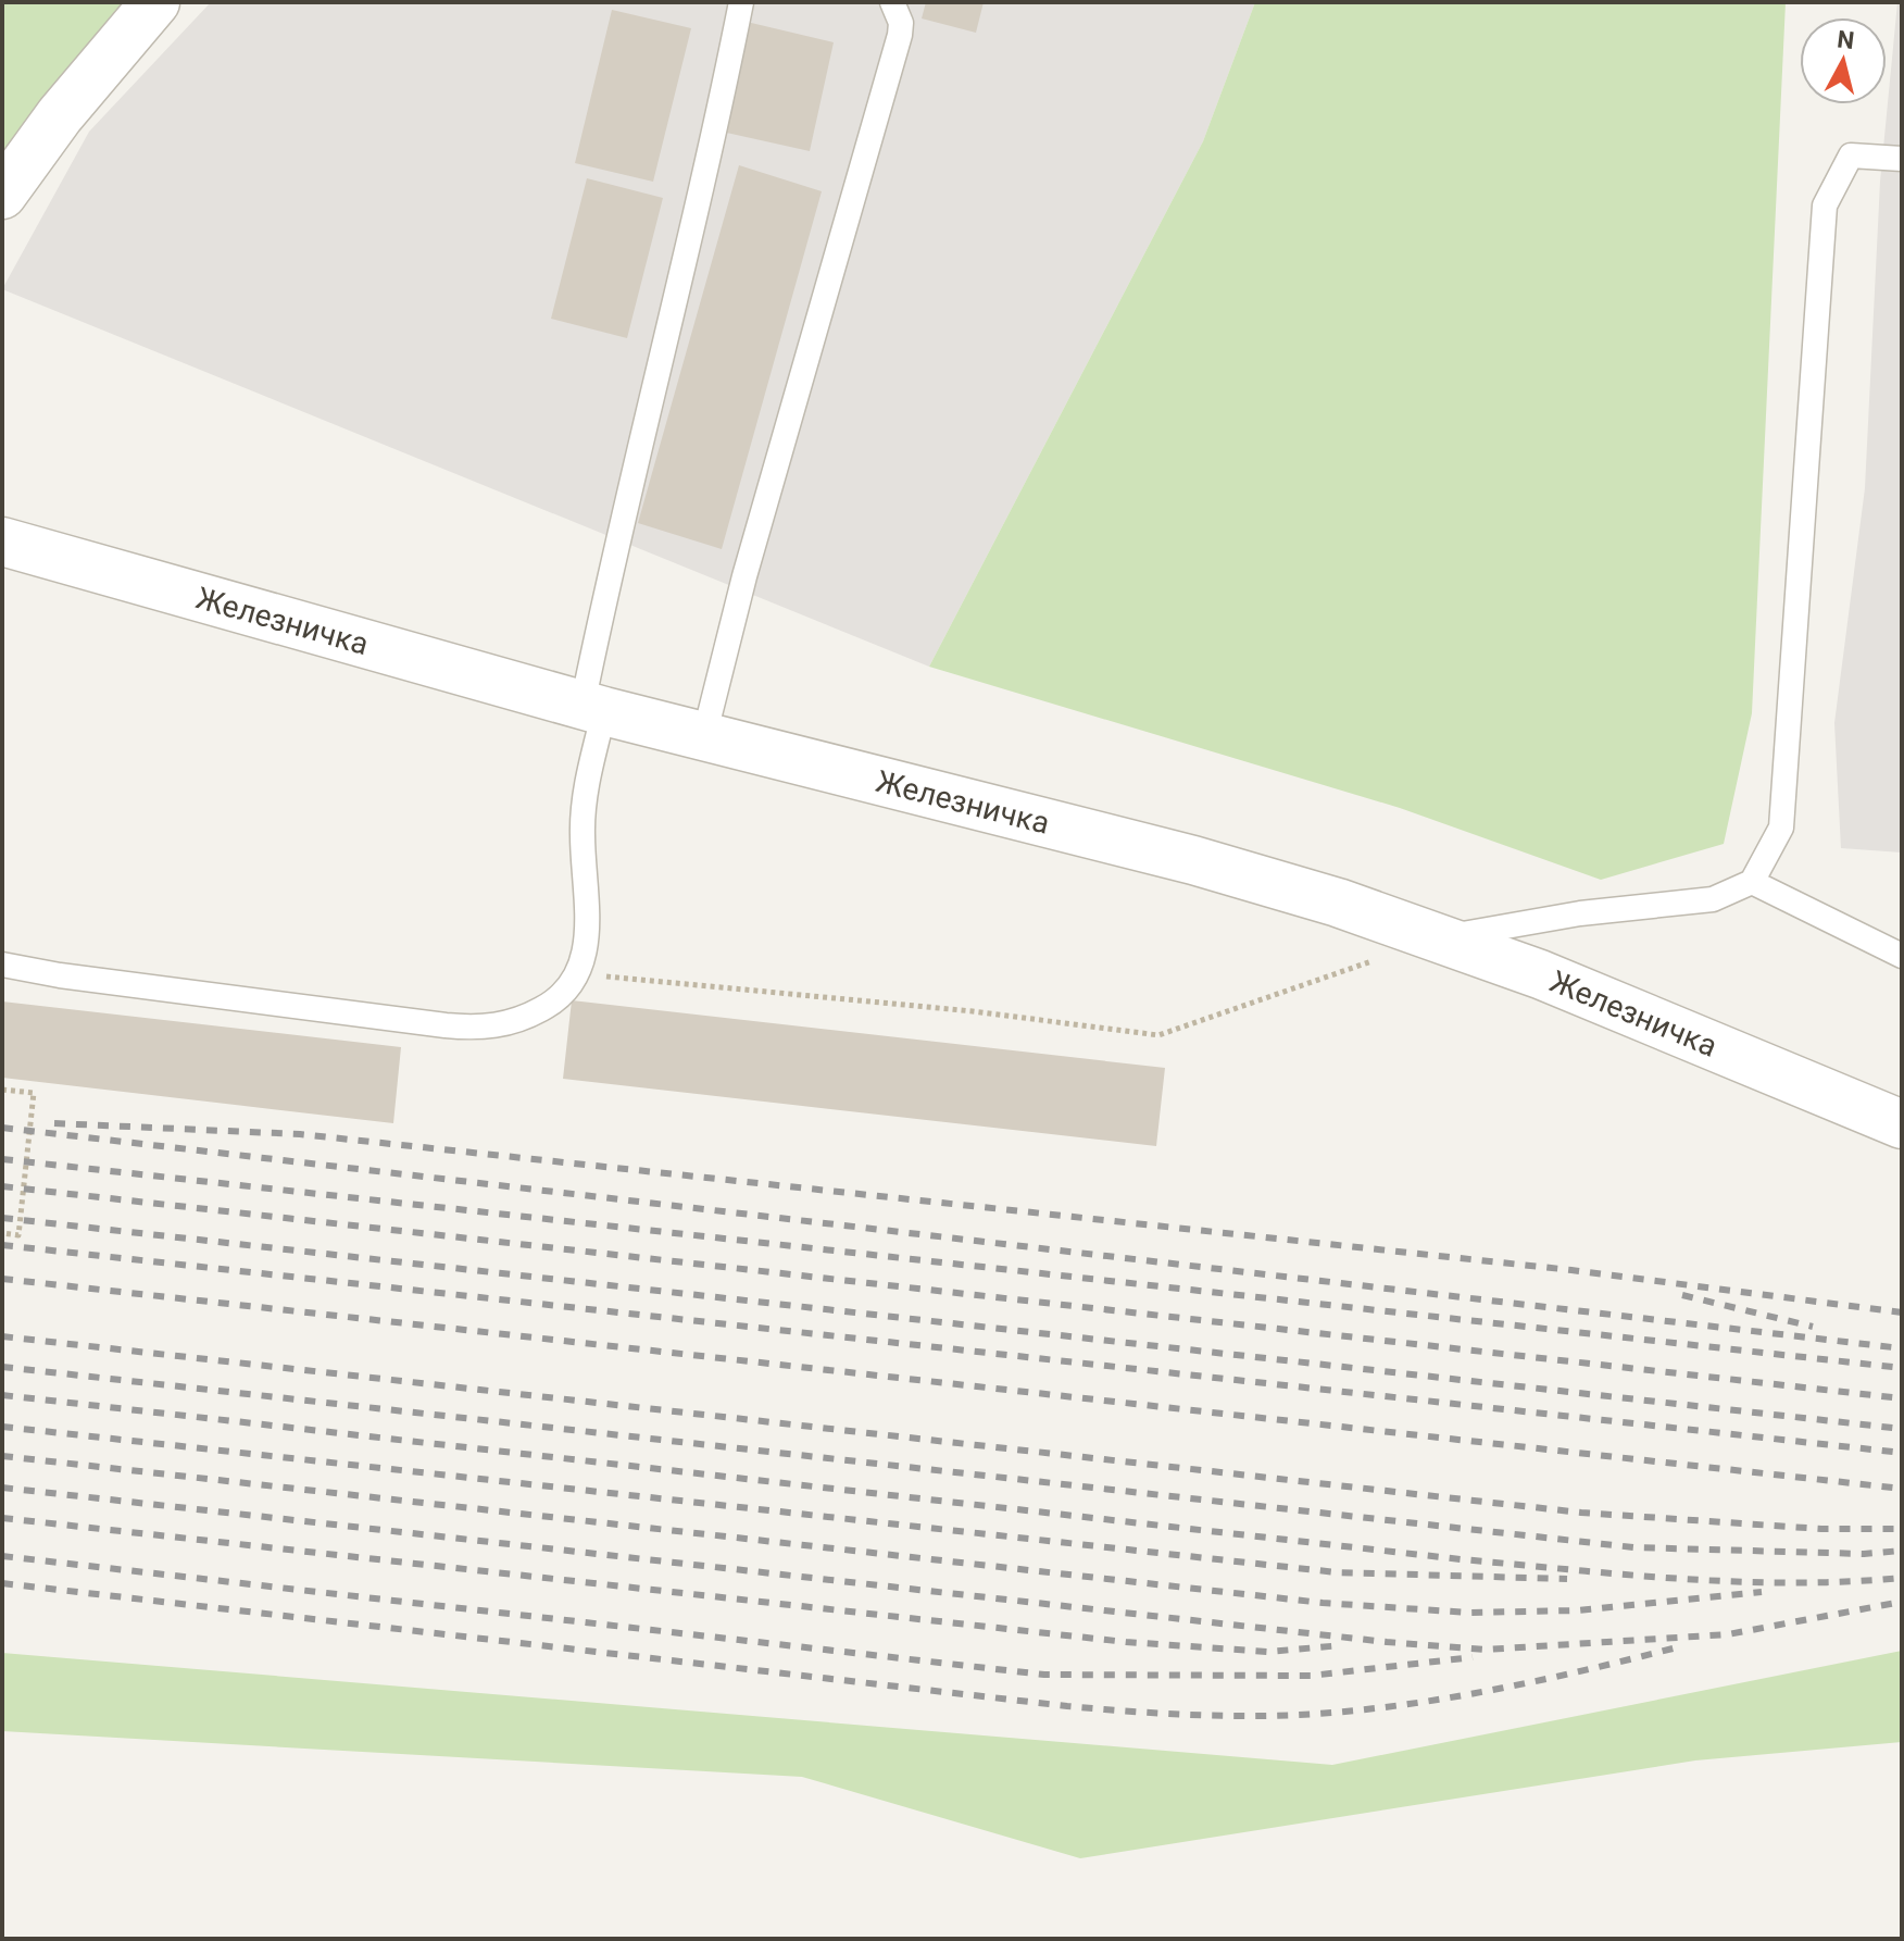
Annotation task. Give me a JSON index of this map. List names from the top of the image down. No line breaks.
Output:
{"streets":{"street":["Железничка"]},"north":"top"}
